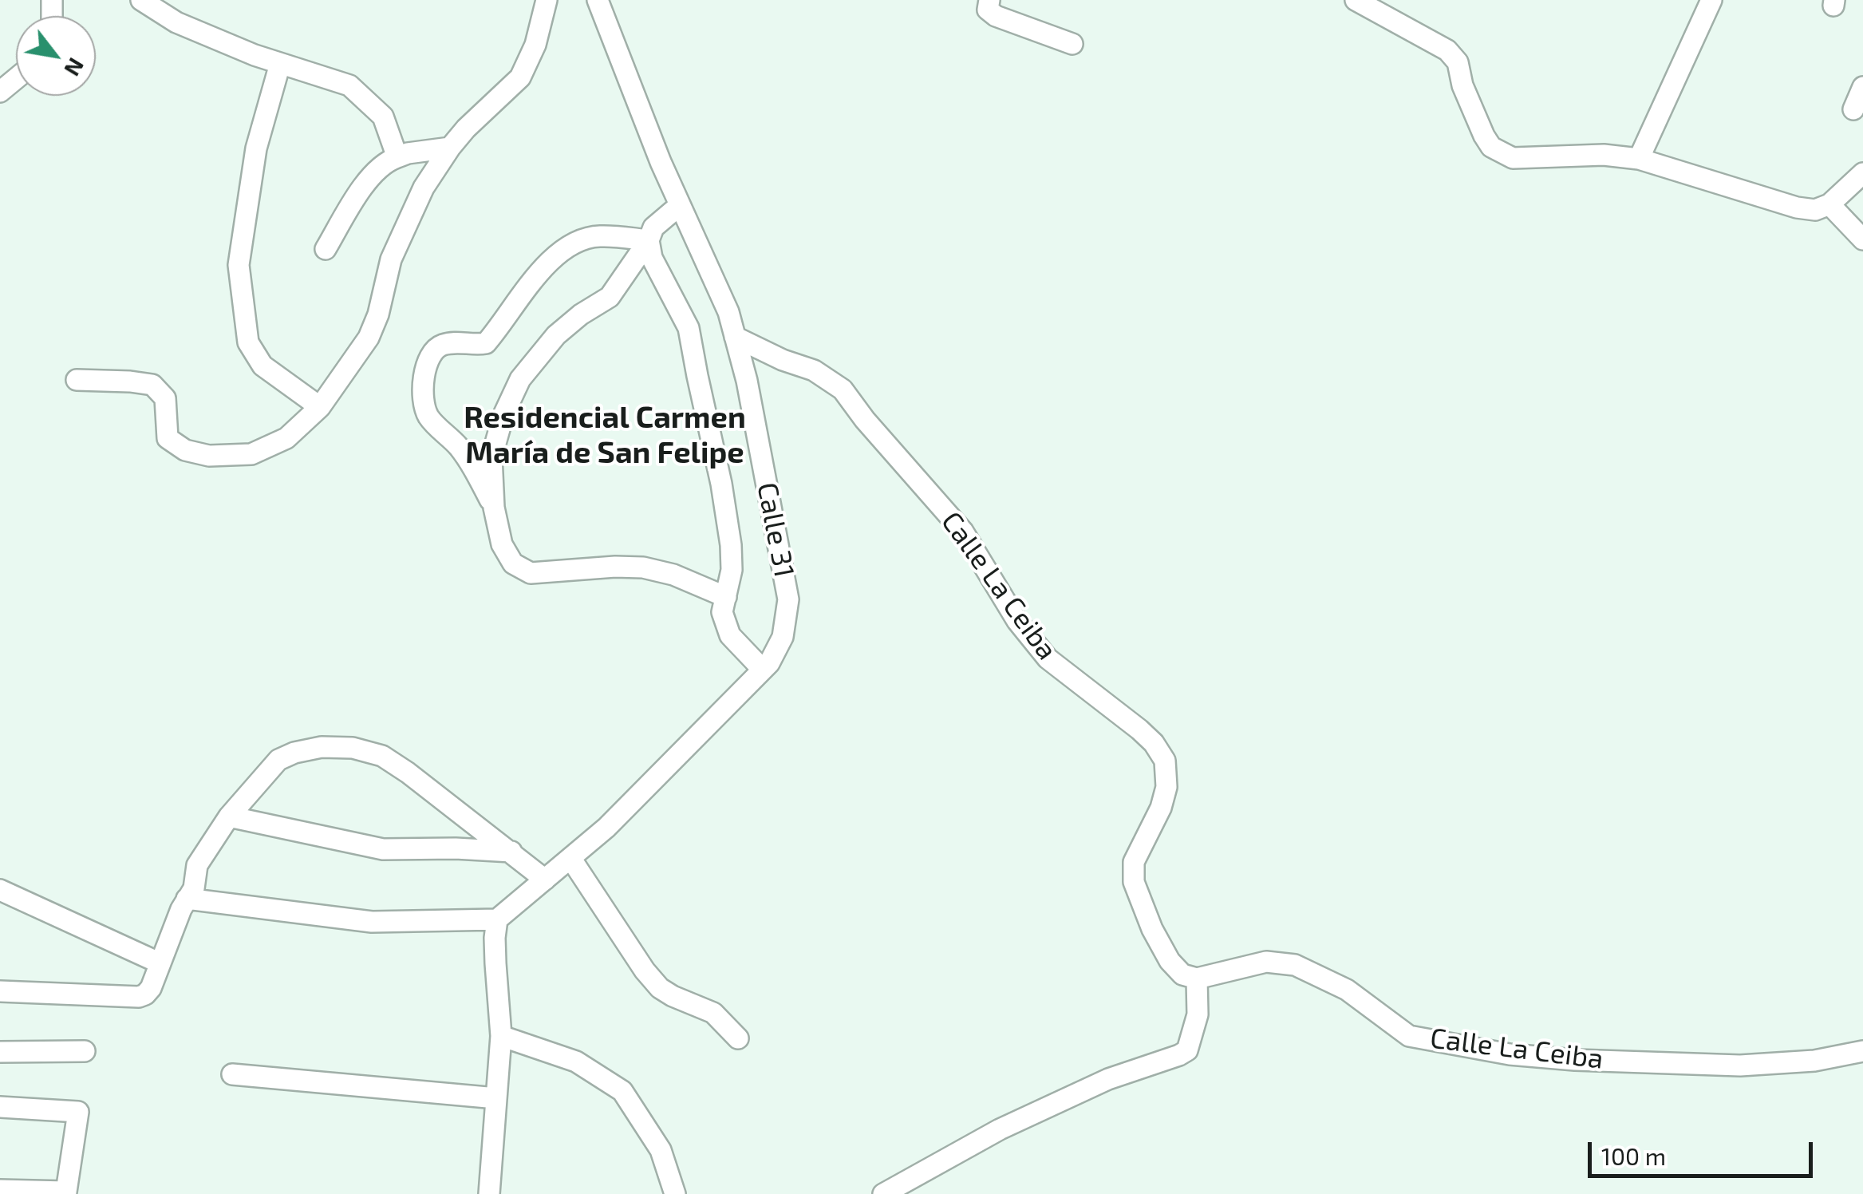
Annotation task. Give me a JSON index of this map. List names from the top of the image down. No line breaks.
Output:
{"streets":{"street":["Calle 31","Calle La Ceiba"]},"crossings":[["Calle 31","Calle La Ceiba"]],"districts":["Residencial Carmen María de San Felipe"],"scale_bar":"100 m","north":"bottom right"}
